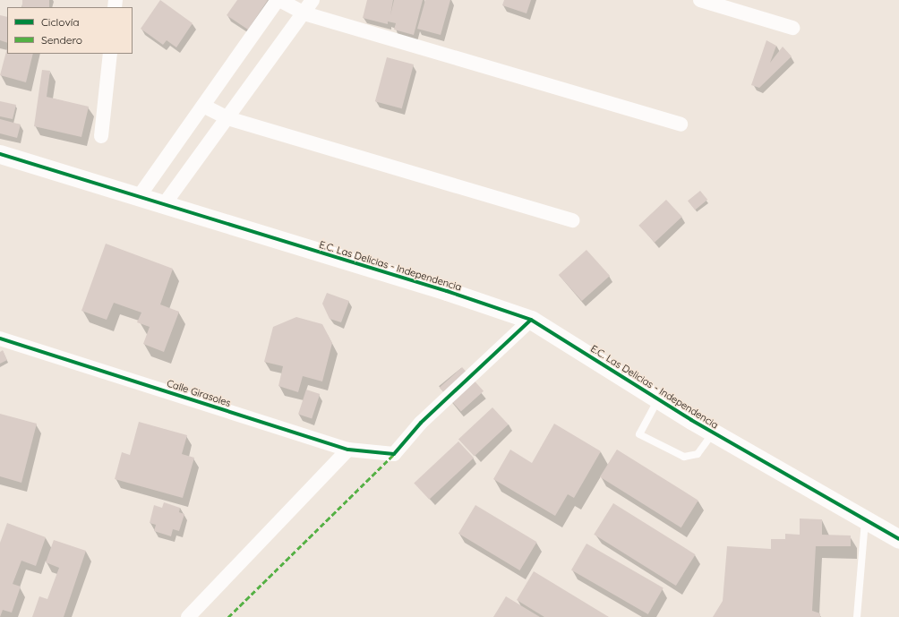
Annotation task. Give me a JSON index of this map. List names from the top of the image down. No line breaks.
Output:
{"streets":{"street":["E.C. Las Delicias - Independencia","Calle Girasoles"]},"crossings":[["E.C. Las Delicias - Independencia","Calle Girasoles"]],"legend":["Ciclovía","Sendero"]}
